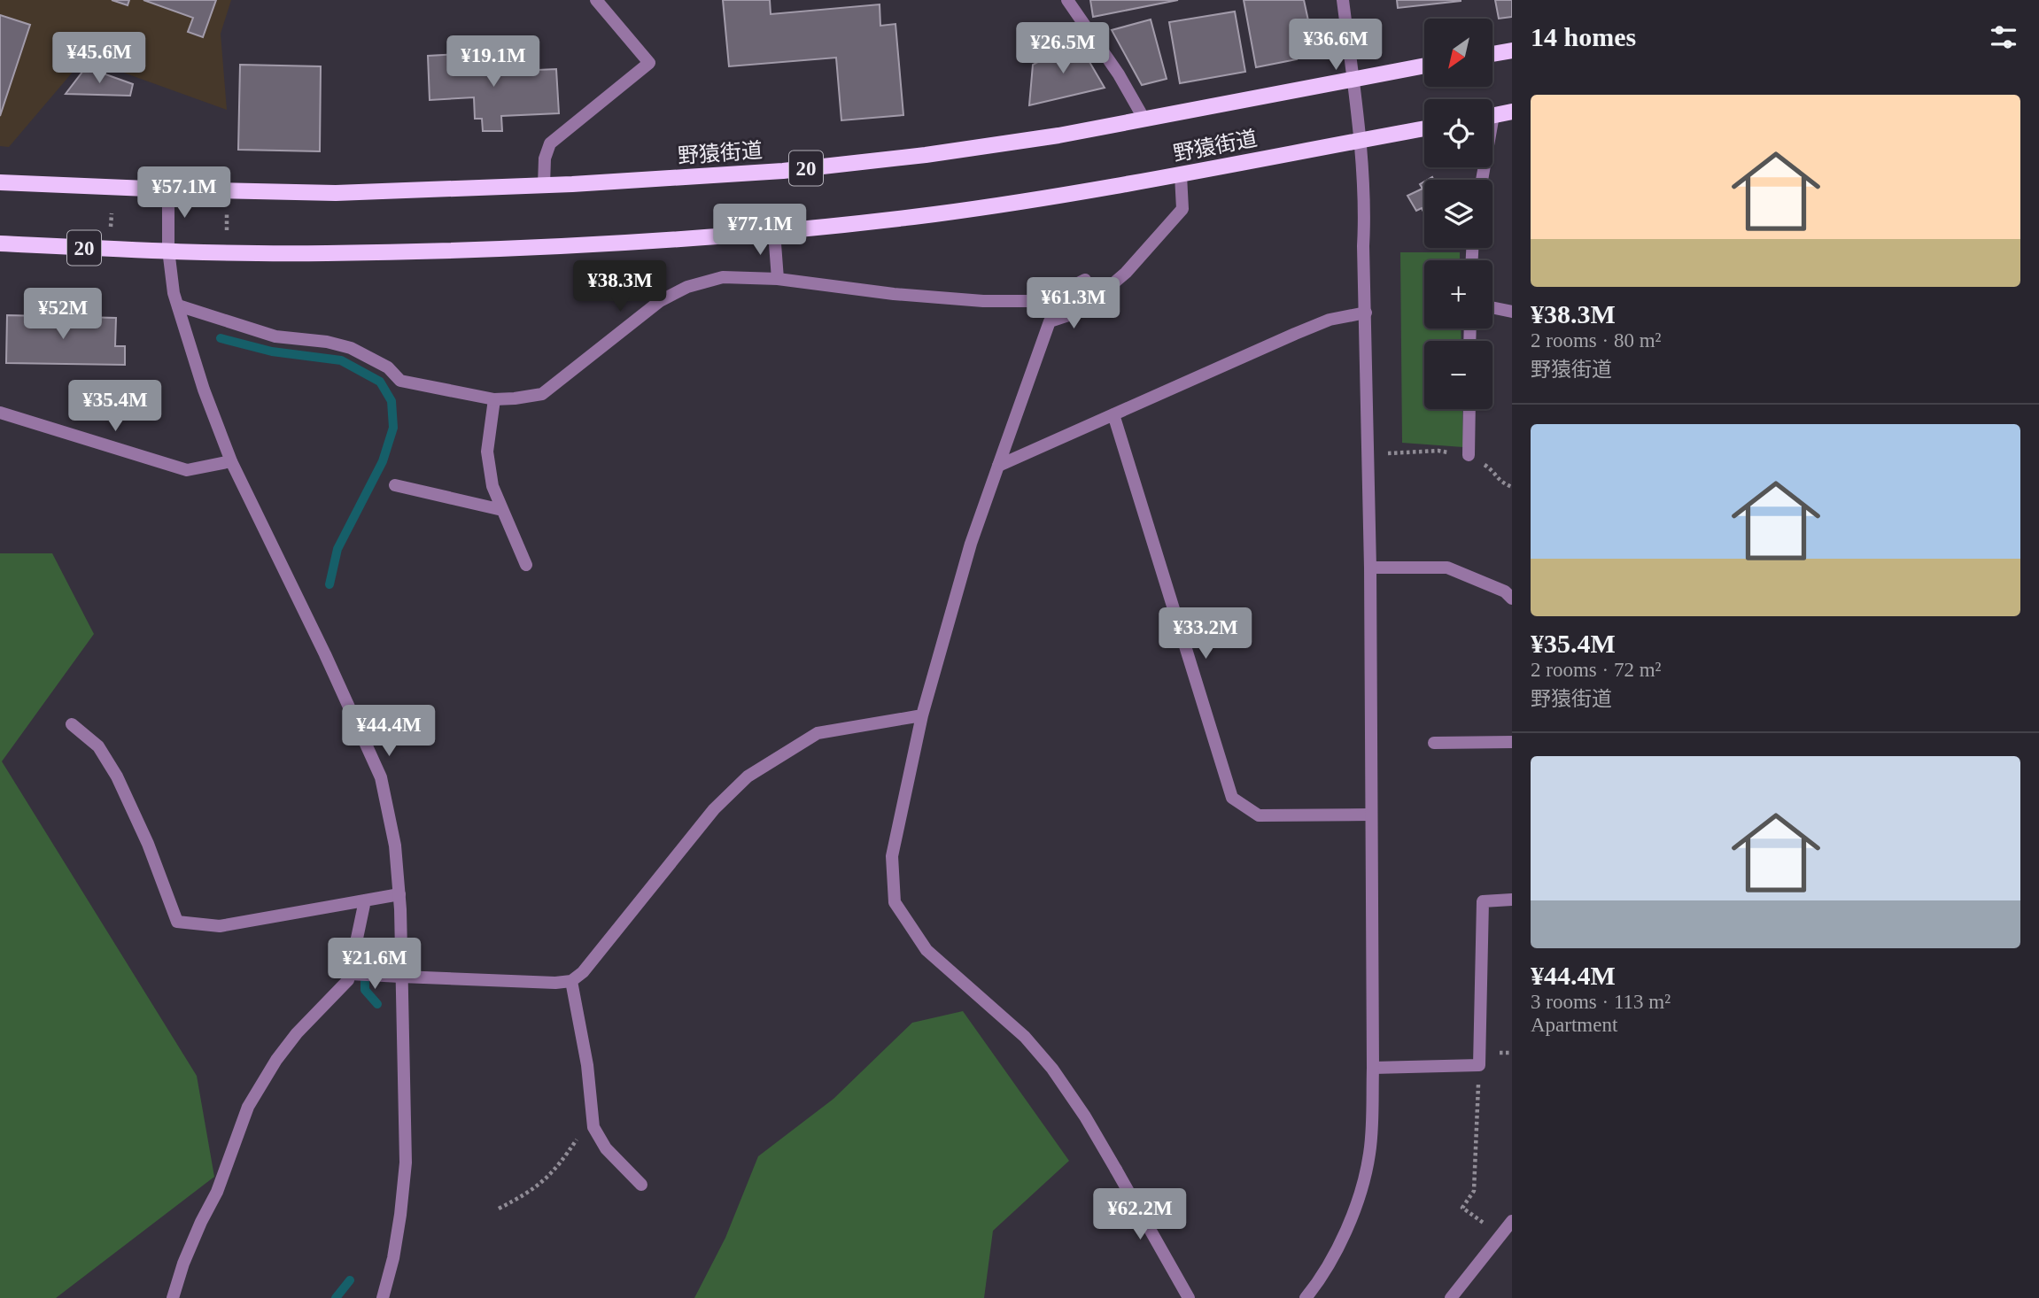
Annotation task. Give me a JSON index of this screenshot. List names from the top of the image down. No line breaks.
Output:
{"streets":{"main road":["野猿街道","20"]},"north":"bottom left","page":{"heading":"14 homes","map_buttons":["+","−"],"price":["¥36.6M","¥26.5M","¥45.6M","¥19.1M","¥57.1M","¥77.1M","¥38.3M","¥61.3M","¥52M","¥35.4M","¥33.2M","¥44.4M","¥21.6M","¥62.2M"],"list":[{"name":"¥38.3M","note":"2 rooms · 80 m² · 野猿街道"},{"name":"¥35.4M","note":"2 rooms · 72 m² · 野猿街道"},{"name":"¥44.4M","note":"3 rooms · 113 m² · Apartment"}]}}
